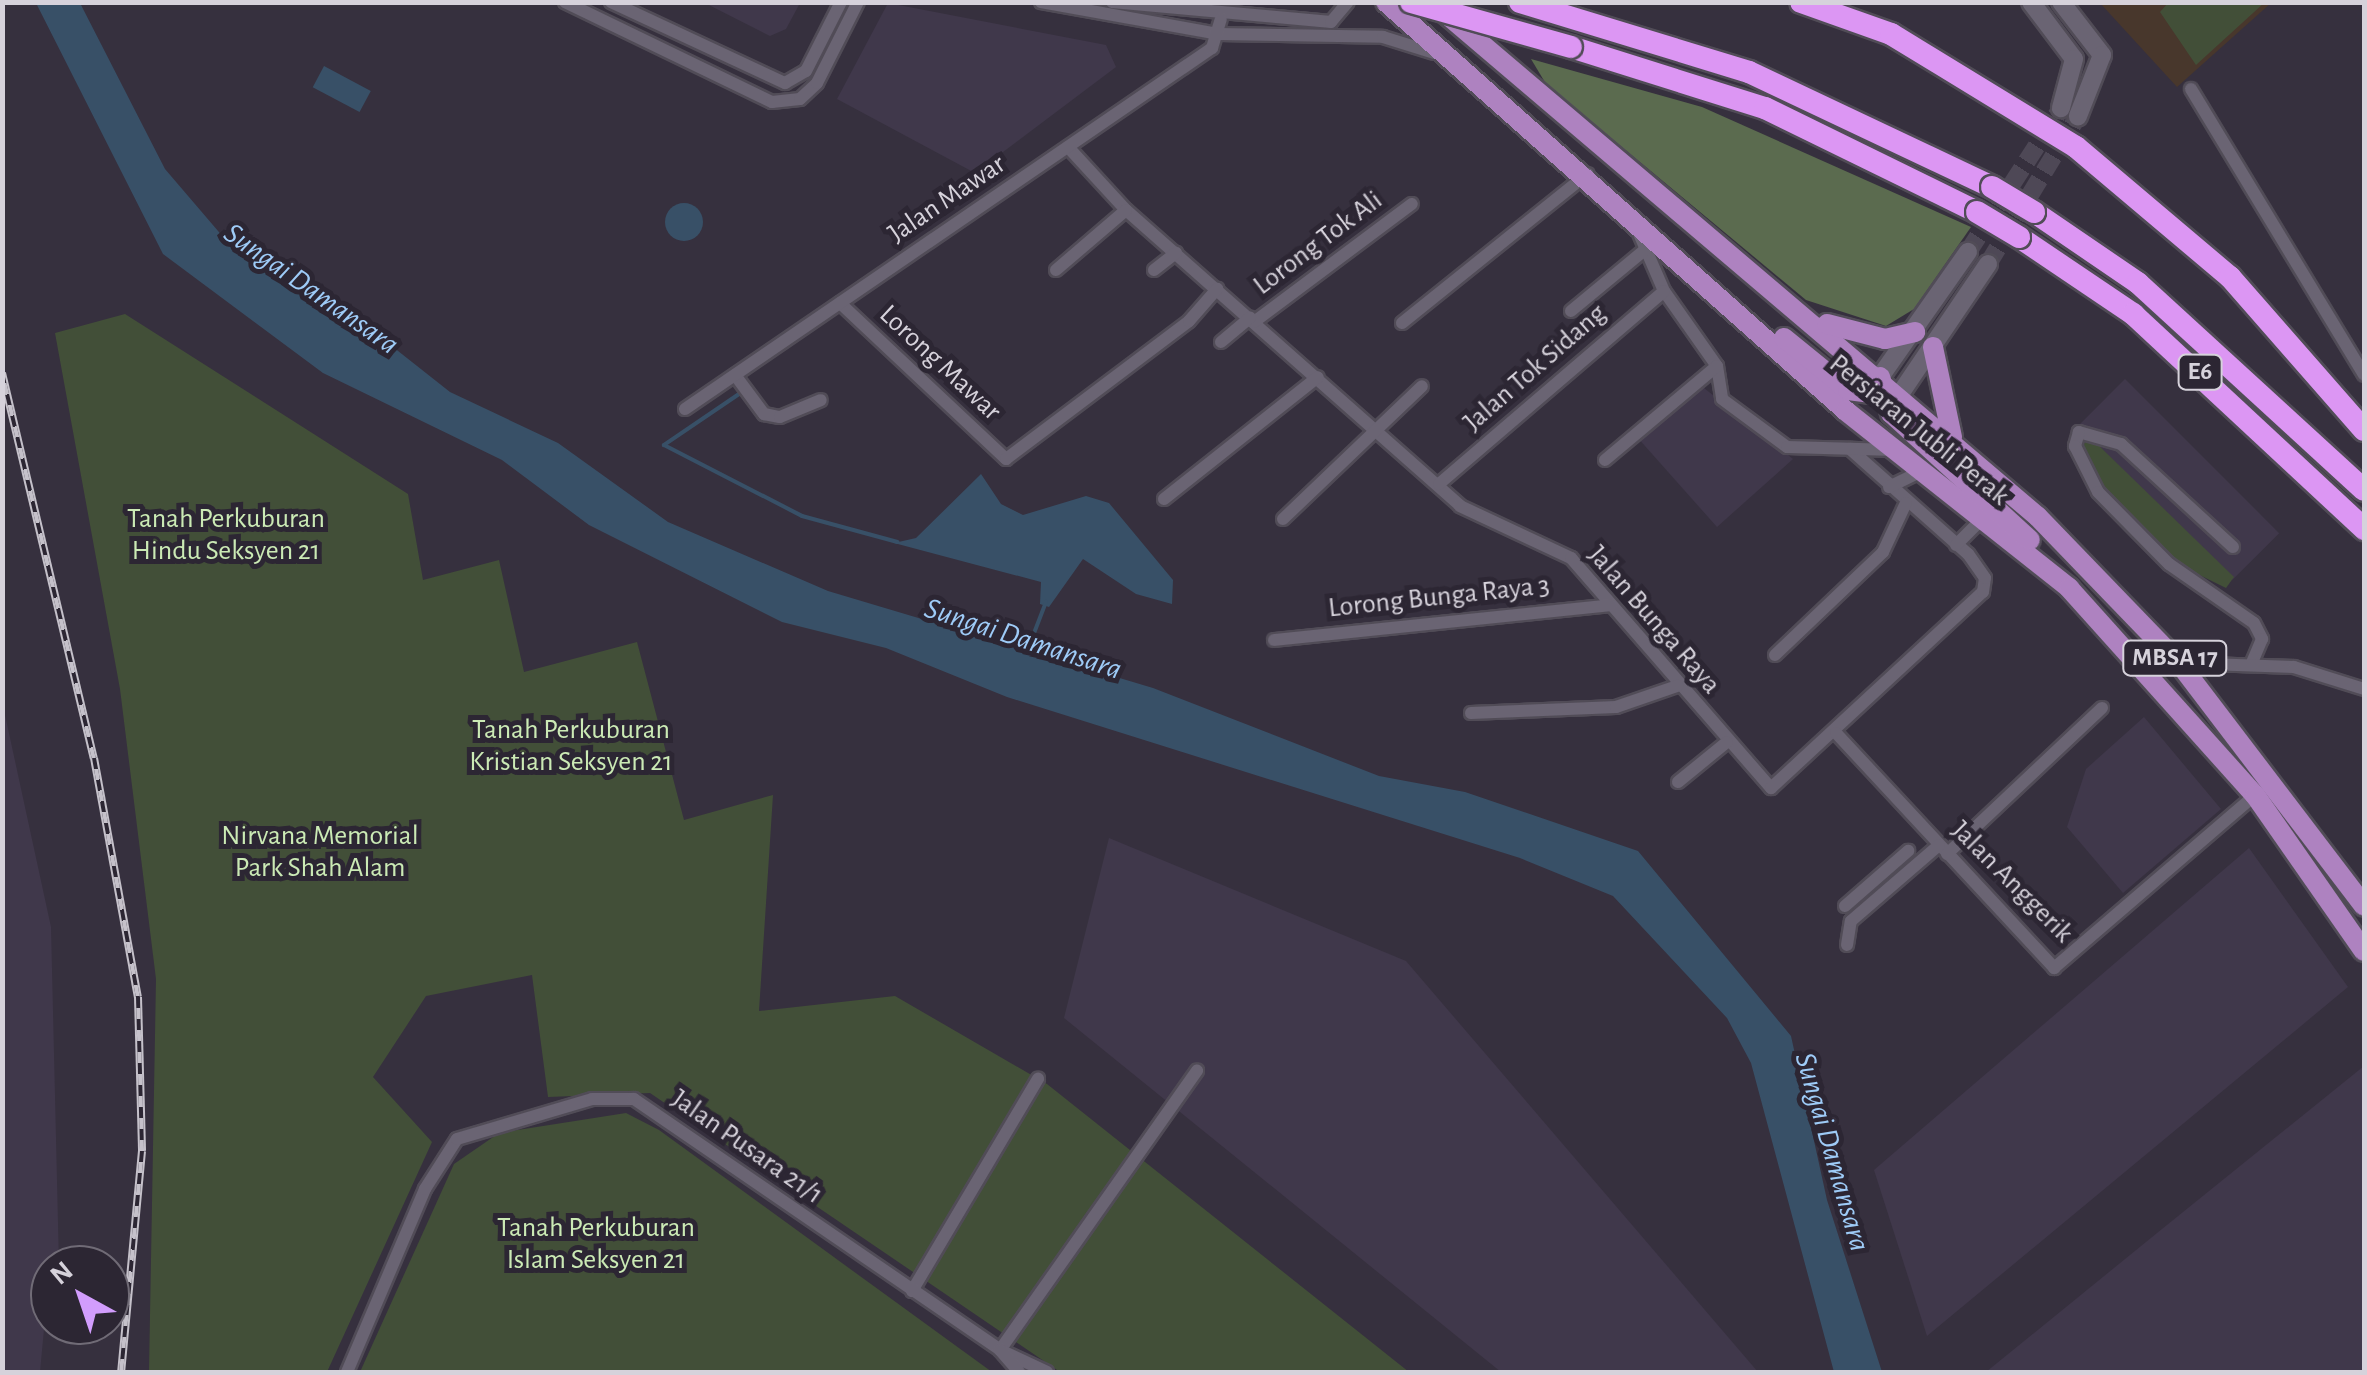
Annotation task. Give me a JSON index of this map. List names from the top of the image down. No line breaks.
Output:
{"streets":{"highway":["E6"],"main road":["Persiaran Jubli Perak","MBSA 17"],"street":["Jalan Mawar","Lorong Tok Ali","Lorong Mawar","Jalan Tok Sidang","Lorong Bunga Raya 3","Jalan Bunga Raya","Jalan Anggerik","Jalan Pusara 21/1"]},"crossings":[["Jalan Mawar","Lorong Mawar"],["Jalan Mawar","Jalan Bunga Raya"],["Lorong Tok Ali","Jalan Bunga Raya"],["Lorong Mawar","Jalan Bunga Raya"],["Jalan Tok Sidang","Jalan Bunga Raya"],["Persiaran Jubli Perak","Jalan Anggerik"],["Lorong Bunga Raya 3","Jalan Bunga Raya"],["Jalan Bunga Raya","Jalan Anggerik"]],"water":["Sungai Damansara"],"parks":["Tanah Perkuburan Hindu Seksyen 21","Tanah Perkuburan Kristian Seksyen 21","Nirvana Memorial Park Shah Alam","Tanah Perkuburan Islam Seksyen 21"],"north":"top left"}
